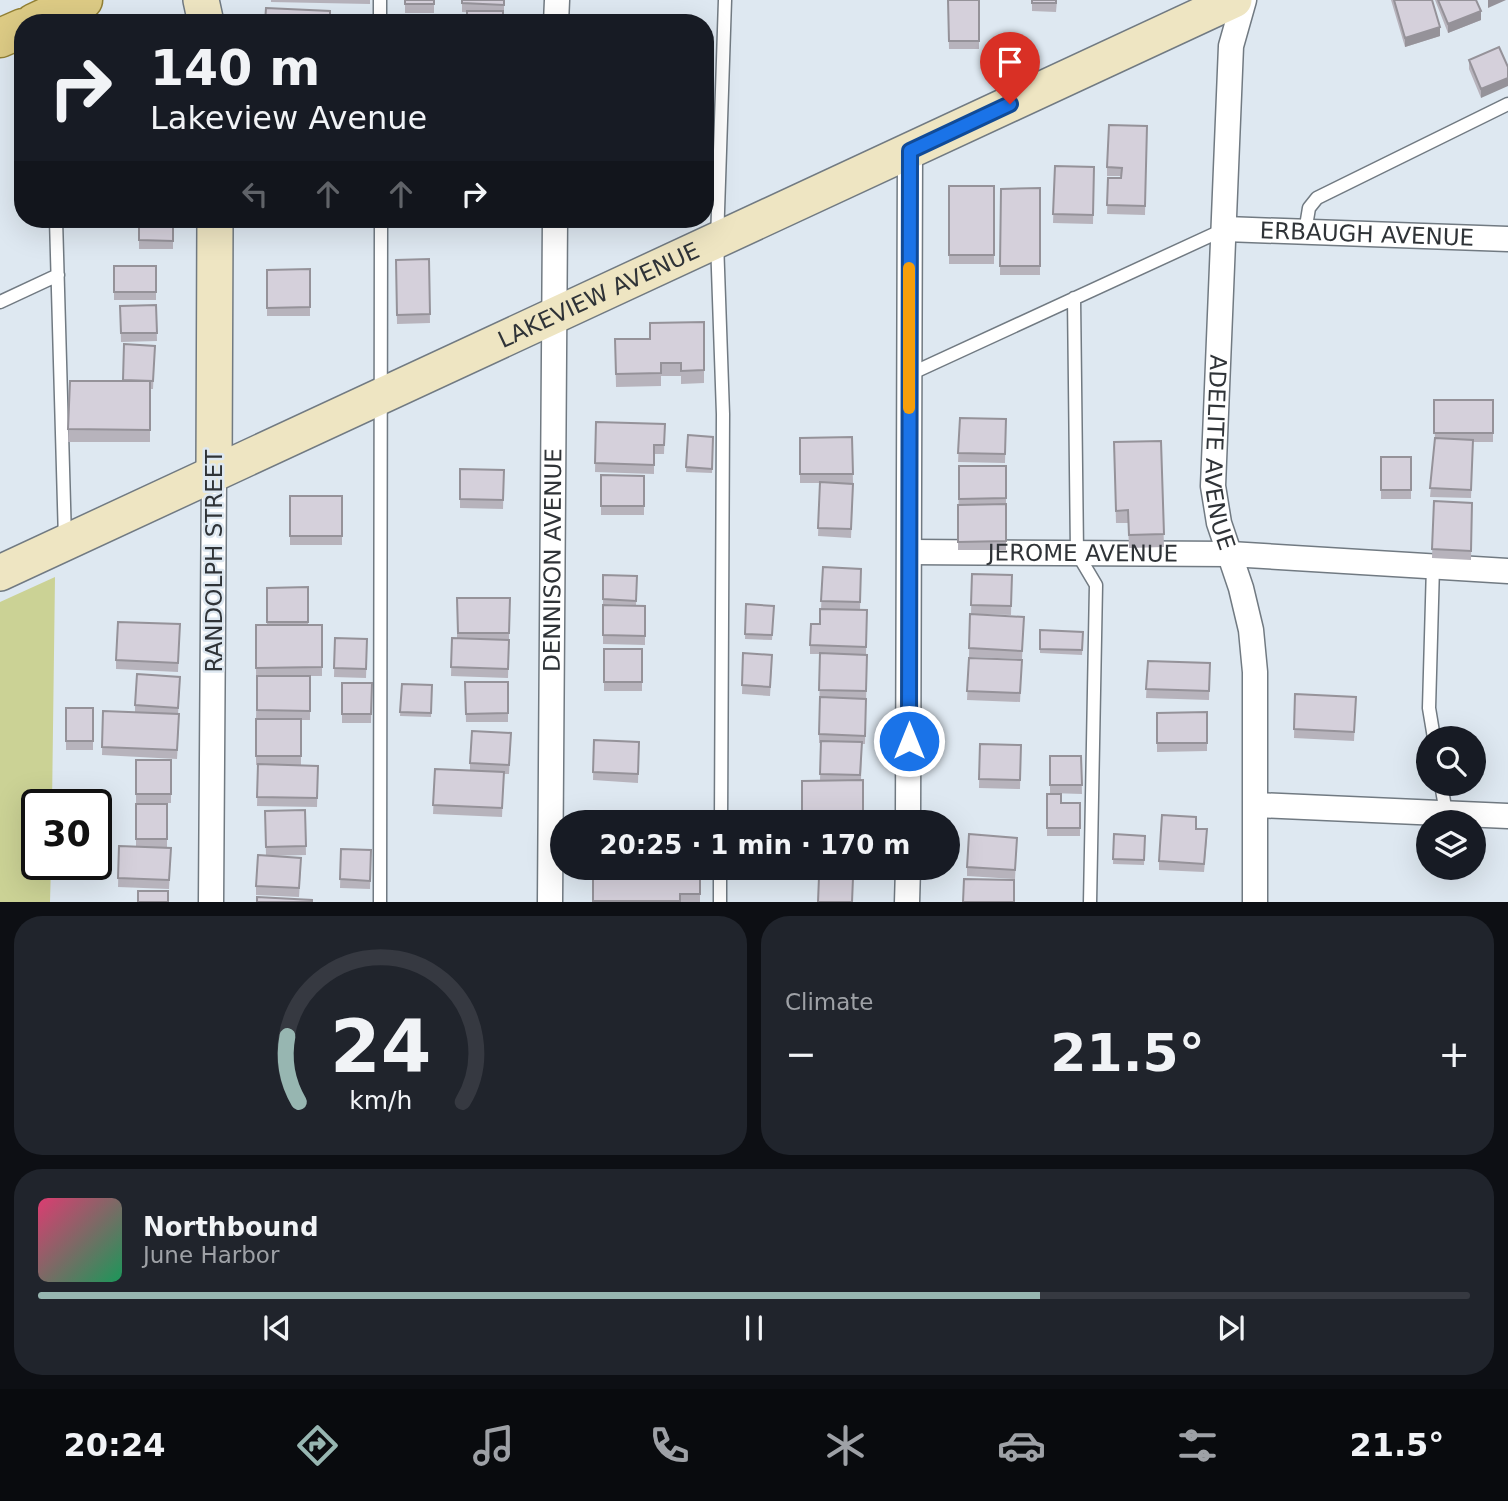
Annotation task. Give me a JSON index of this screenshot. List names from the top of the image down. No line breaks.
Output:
{"streets":{"street":["ERBAUGH AVENUE","LAKEVIEW AVENUE","ADELITE AVENUE","JEROME AVENUE","RANDOLPH STREET","DENNISON AVENUE"]},"crossings":[["ERBAUGH AVENUE","ADELITE AVENUE"],["LAKEVIEW AVENUE","RANDOLPH STREET"],["LAKEVIEW AVENUE","DENNISON AVENUE"],["ADELITE AVENUE","JEROME AVENUE"]],"page":{"turn":["140 m","Lakeview Avenue"],"limit":"30","trip":"20:25 · 1 min · 170 m","tile":"Climate","heat":["−","21.5°","+"],"song":["Northbound","June Harbor"],"tabs":["20:24","21.5°"],"gauge":["24","km/h"]}}
